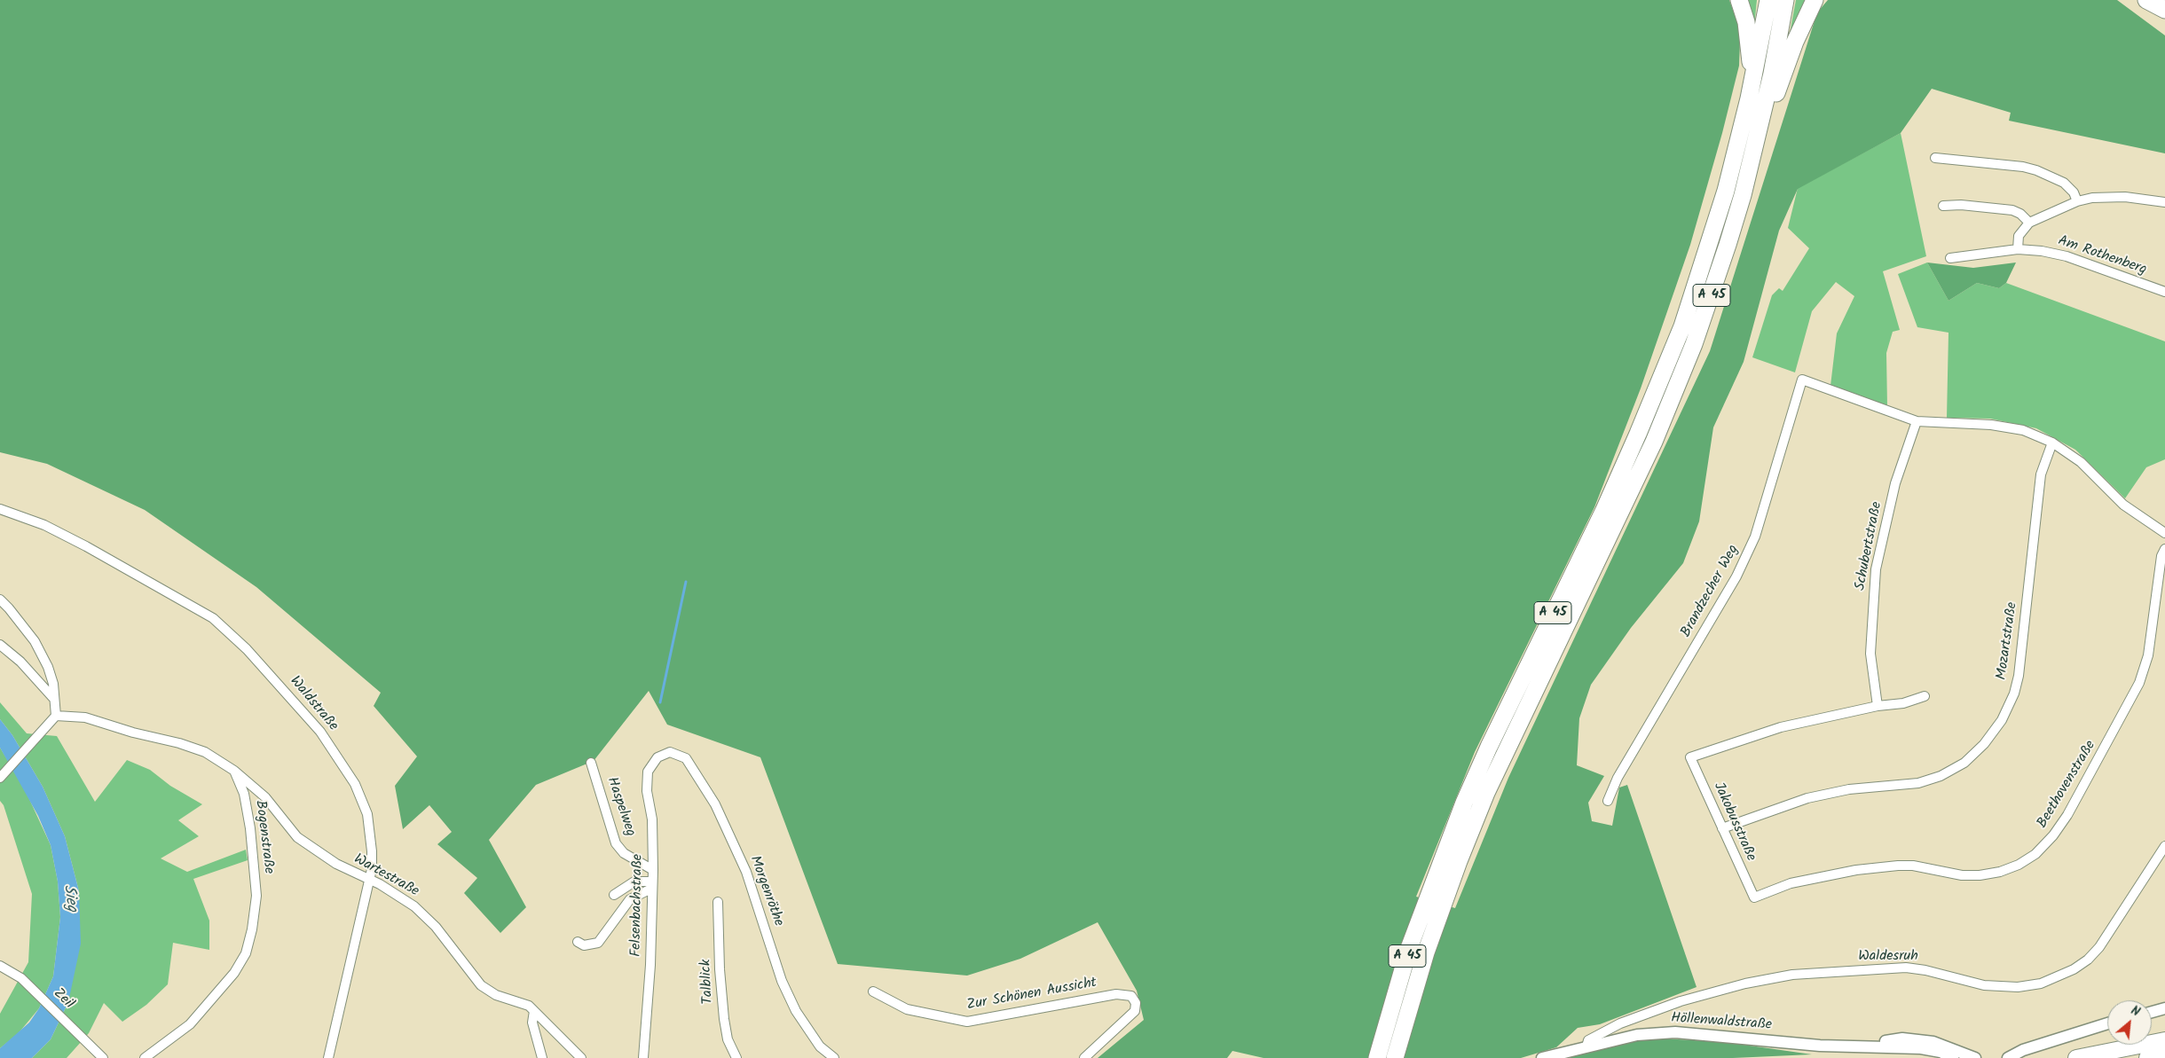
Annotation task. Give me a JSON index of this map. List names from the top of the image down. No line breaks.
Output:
{"streets":{"highway":["A 45"],"street":["Am Rothenberg","Schubertstraße","Brandzecher Weg","Mozartstraße","Waldstraße","Beethovenstraße","Haspelweg","Jakobusstraße","Bogenstraße","Wartestraße","Morgenröthe","Felsenbachstraße","Waldesruh","Talblick","Zur Schönen Aussicht","Zeil","Höllenwaldstraße"]},"crossings":[["Schubertstraße","Brandzecher Weg"],["Schubertstraße","Jakobusstraße"],["Mozartstraße","Jakobusstraße"],["Waldstraße","Wartestraße"],["Beethovenstraße","Jakobusstraße"],["Haspelweg","Felsenbachstraße"],["Bogenstraße","Wartestraße"],["Morgenröthe","Felsenbachstraße"],["Waldesruh","Höllenwaldstraße"]],"water":["Sieg"],"north":"top right"}
